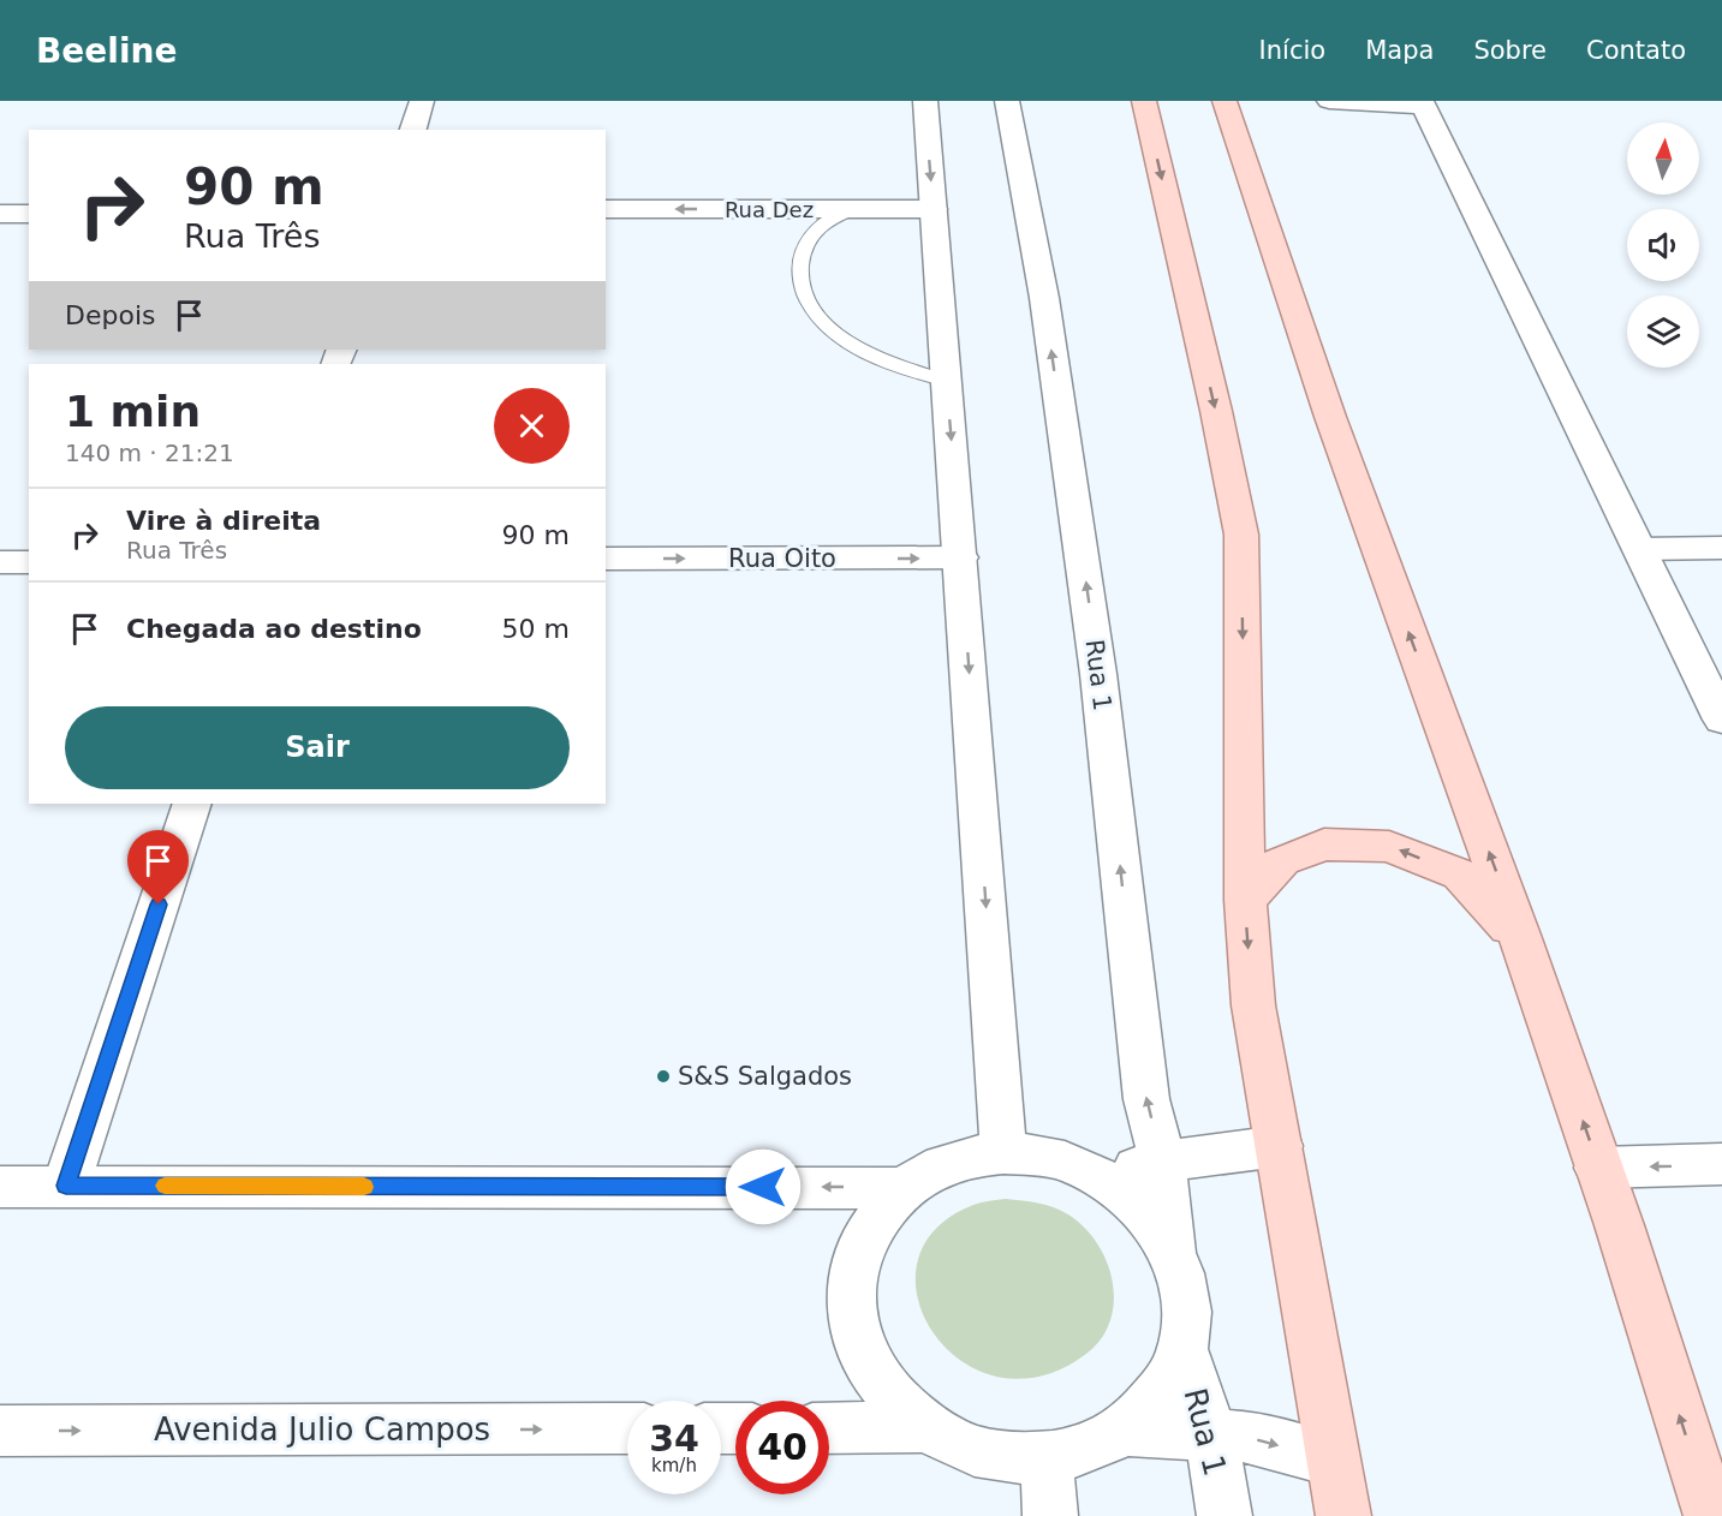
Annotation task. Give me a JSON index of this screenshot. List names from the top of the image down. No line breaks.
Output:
{"streets":{"main road":["Rua Dez","Rua Oito","Rua 1","Avenida Julio Campos"]},"one_way":["Rua Dez","Rua Oito"],"places":["S&S Salgados"],"north":"top","page":{"header":"Beeline","nav":["Início","Mapa","Sobre","Contato"],"turn":["90 m","Rua Três"],"then":"Depois","heading":["1 min","140 m · 21:21"],"list":[{"name":"Vire à direita","note":"Rua Três","value":"90 m"},{"name":"Chegada ao destino","value":"50 m"}],"buttons":"Sair","speed":"34 km/h","limit":"40"}}
